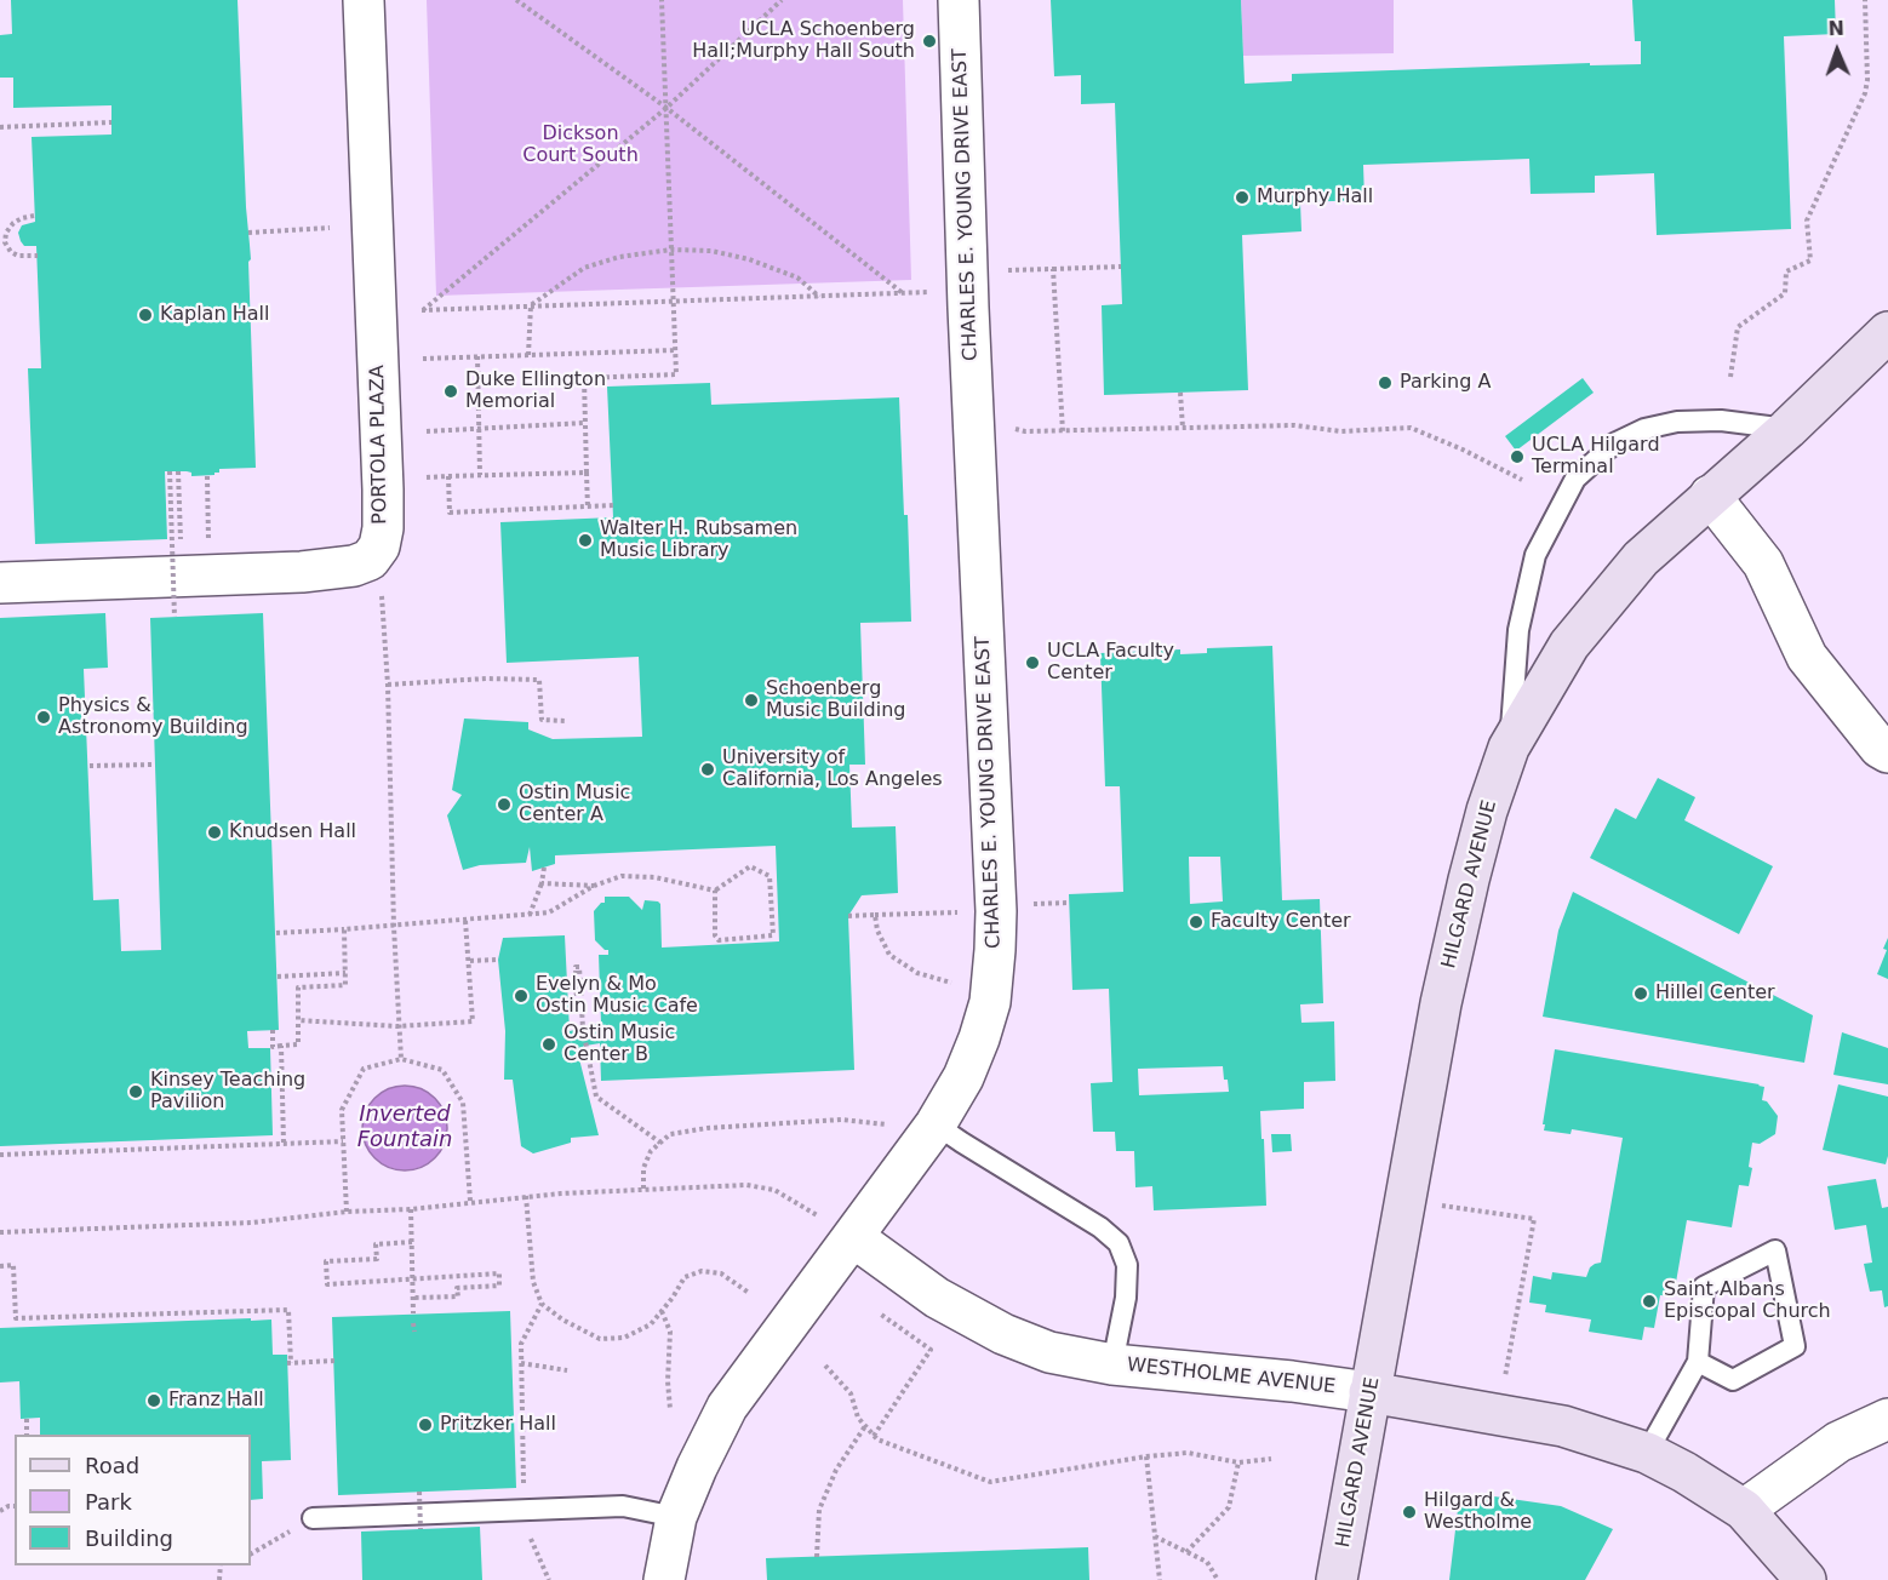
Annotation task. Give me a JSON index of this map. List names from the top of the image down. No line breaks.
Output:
{"streets":{"street":["CHARLES E. YOUNG DRIVE EAST","PORTOLA PLAZA","HILGARD AVENUE","WESTHOLME AVENUE"]},"crossings":[["CHARLES E. YOUNG DRIVE EAST","WESTHOLME AVENUE"],["HILGARD AVENUE","WESTHOLME AVENUE"]],"water":["Inverted Fountain"],"parks":["Dickson Court South"],"places":["UCLA Schoenberg Hall;Murphy Hall South","Murphy Hall","Kaplan Hall","Parking A","Duke Ellington Memorial","UCLA Hilgard Terminal","Walter H. Rubsamen Music Library","UCLA Faculty Center","Schoenberg Music Building","Physics & Astronomy Building","University of California, Los Angeles","Ostin Music Center A","Knudsen Hall","Faculty Center","Hillel Center","Evelyn & Mo Ostin Music Cafe","Ostin Music Center B","Kinsey Teaching Pavilion","Saint Albans Episcopal Church","Franz Hall","Pritzker Hall","Hilgard & Westholme"],"legend":["Road","Park","Building"],"north":"top"}
